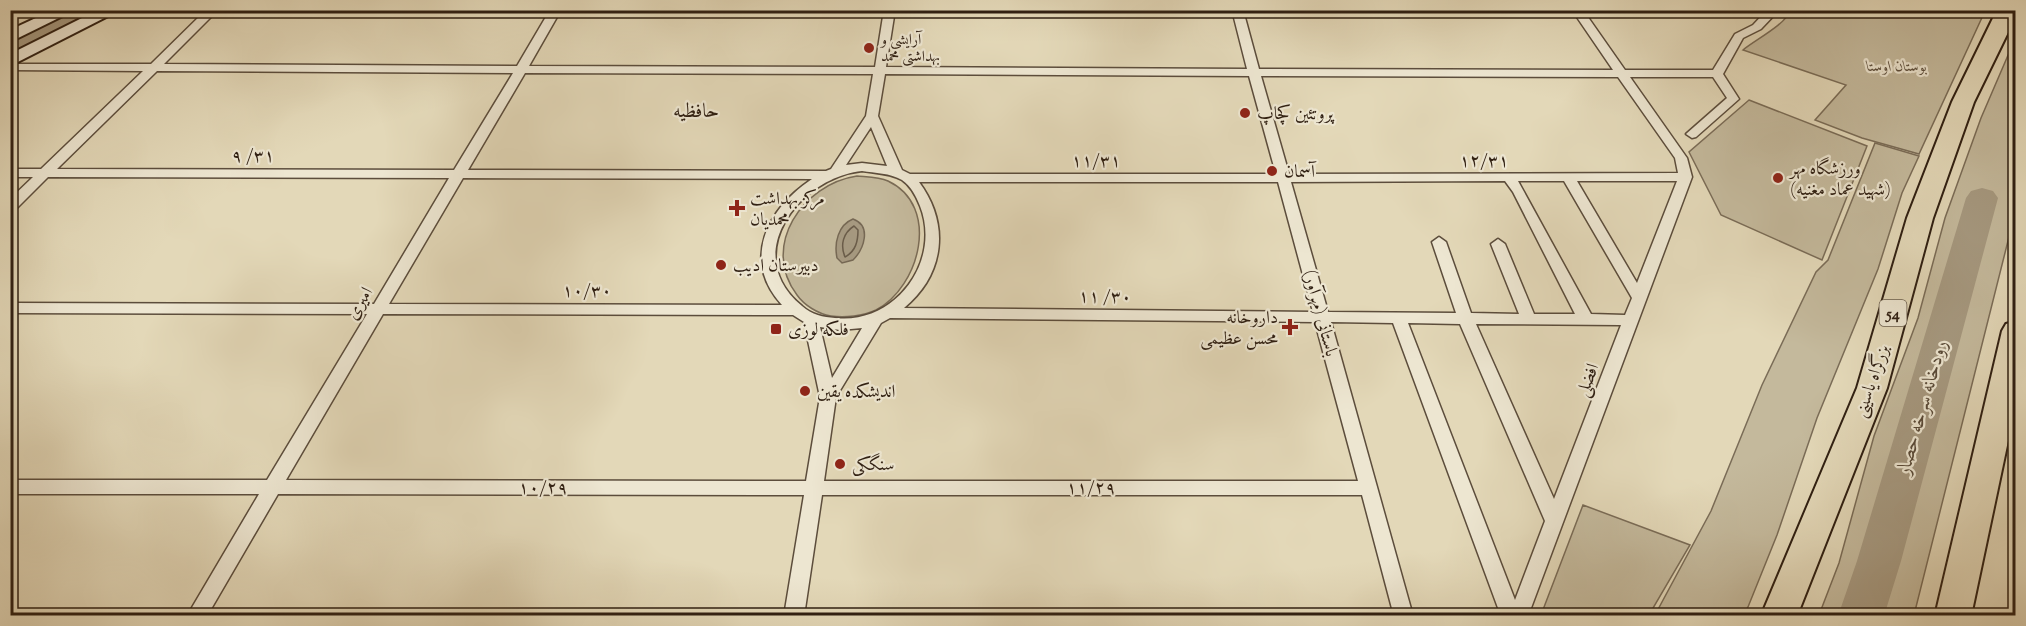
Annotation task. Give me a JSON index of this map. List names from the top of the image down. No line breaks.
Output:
{"streets":{"highway":["54","بزرگراه یاسینی"],"street":["۹ /۳۱","۱۱/۳۱","۱۲/۳۱","۱۰/۳۰","۱۱ /۳۰","امیری","باستانی (مهرآور)","افضلی","۱۰/۲۹","۱۱/۲۹"]},"crossings":[["۹ /۳۱","۱۱/۳۱"],["۹ /۳۱","۱۰/۳۰"],["۹ /۳۱","۱۱ /۳۰"],["۹ /۳۱","امیری"],["۱۱/۳۱","۱۲/۳۱"],["۱۱/۳۱","۱۰/۳۰"],["۱۱/۳۱","۱۱ /۳۰"],["۱۱/۳۱","باستانی (مهرآور)"],["۱۲/۳۱","باستانی (مهرآور)"],["۱۲/۳۱","افضلی"],["۱۰/۳۰","۱۱ /۳۰"],["۱۰/۳۰","امیری"],["۱۱ /۳۰","باستانی (مهرآور)"],["۱۱ /۳۰","افضلی"],["امیری","۱۰/۲۹"],["باستانی (مهرآور)","۱۱/۲۹"],["۱۰/۲۹","۱۱/۲۹"]],"districts":["حافظیه"],"water":["رودخانه سرخه حصار"],"parks":["بوستان اوستا"],"places":{"other":["آرایشی و بهداشتی محمد","پروتئین کچاپ","آسمان","ورزشگاه مهر (شهید عماد مغنیه)","دبیرستان ادیب","اندیشکده یقین","سنگکی"],"health":["مرکز بهداشت محمدیان","داروخانه محسن عظیمی"],"transit":["فلکه لوزی"]}}
